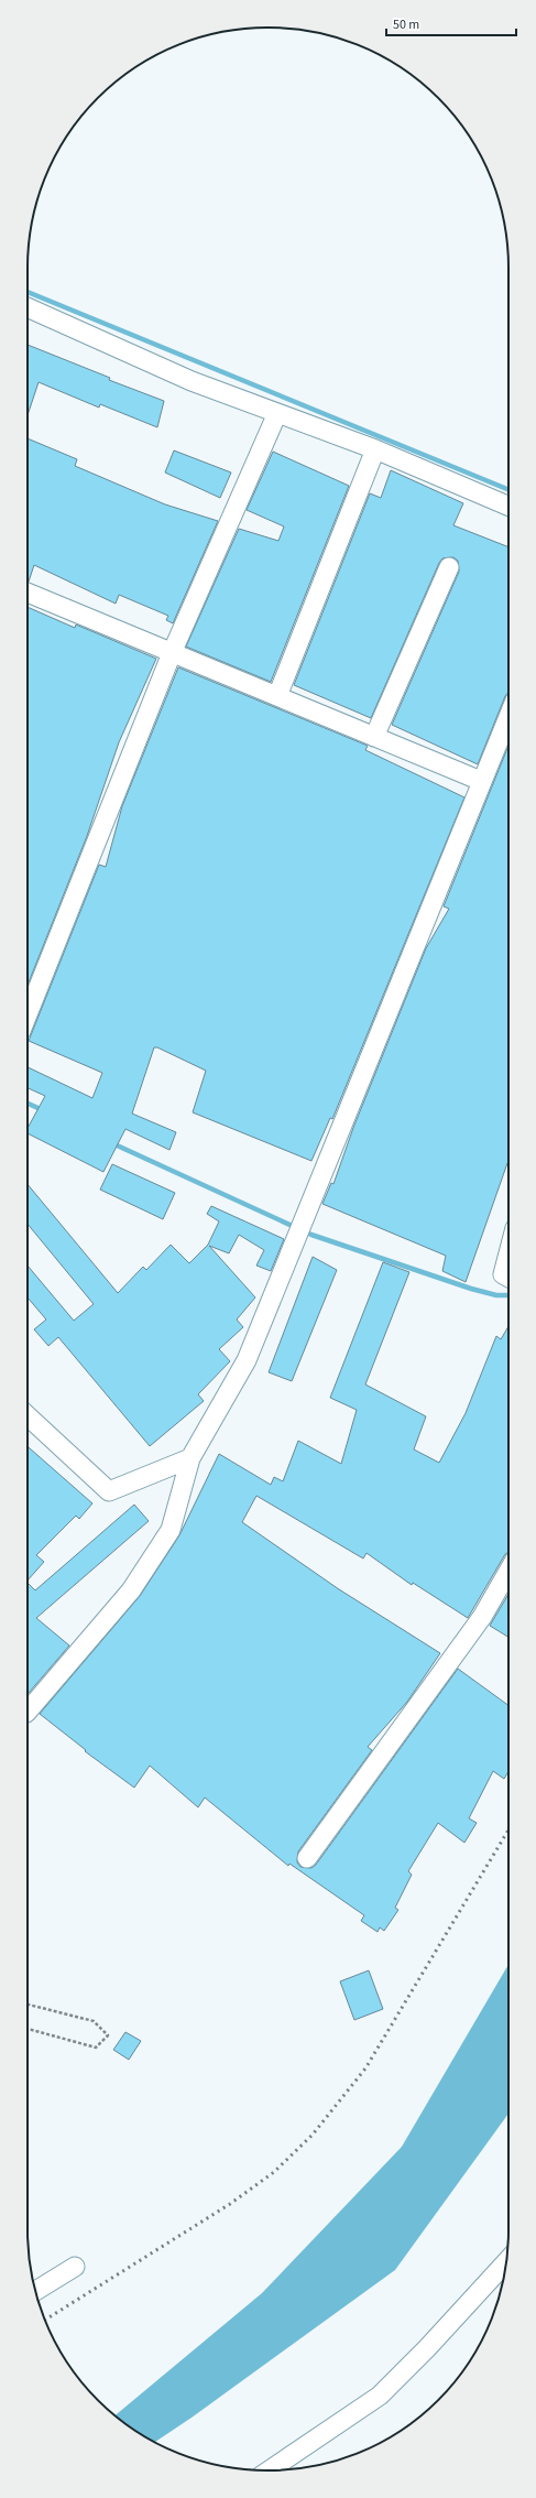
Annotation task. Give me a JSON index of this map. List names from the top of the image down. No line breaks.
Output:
{"scale_bar":"50 m"}
